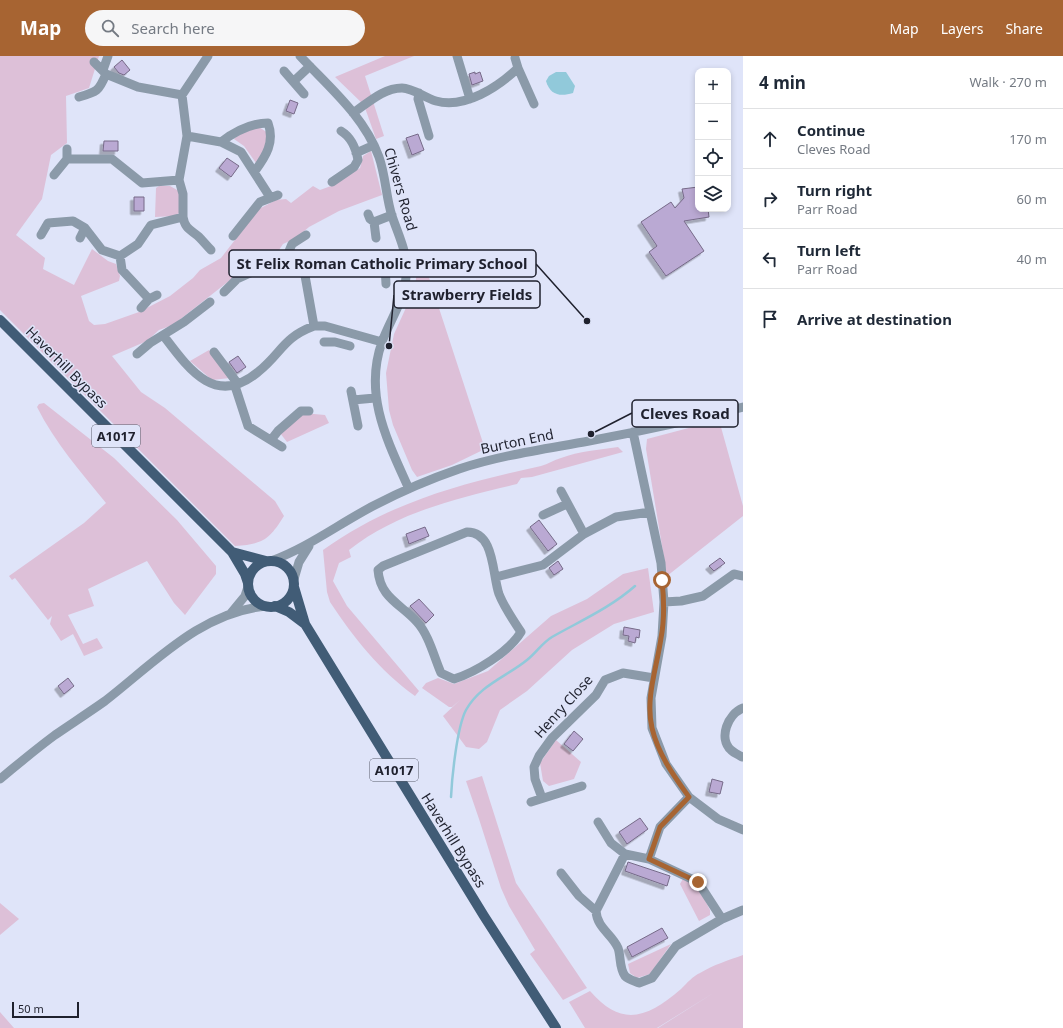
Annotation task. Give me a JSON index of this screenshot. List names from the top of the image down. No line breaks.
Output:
{"streets":{"main road":["Haverhill Bypass","A1017"],"street":["Chivers Road","Burton End","Henry Close"]},"crossings":[["Chivers Road","Burton End"],["Haverhill Bypass","Burton End"]],"places":["St Felix Roman Catholic Primary School","Strawberry Fields","Cleves Road"],"scale_bar":"50 m","page":{"header":"Map","search":"Search here","nav":["Map","Layers","Share"],"heading":["4 min","Walk · 270 m"],"map_buttons":["+","−"],"list":[["Continue","Cleves Road","170 m"],["Turn right","Parr Road","60 m"],["Turn left","Parr Road","40 m"],"Arrive at destination"],"scale":"50 m"}}
